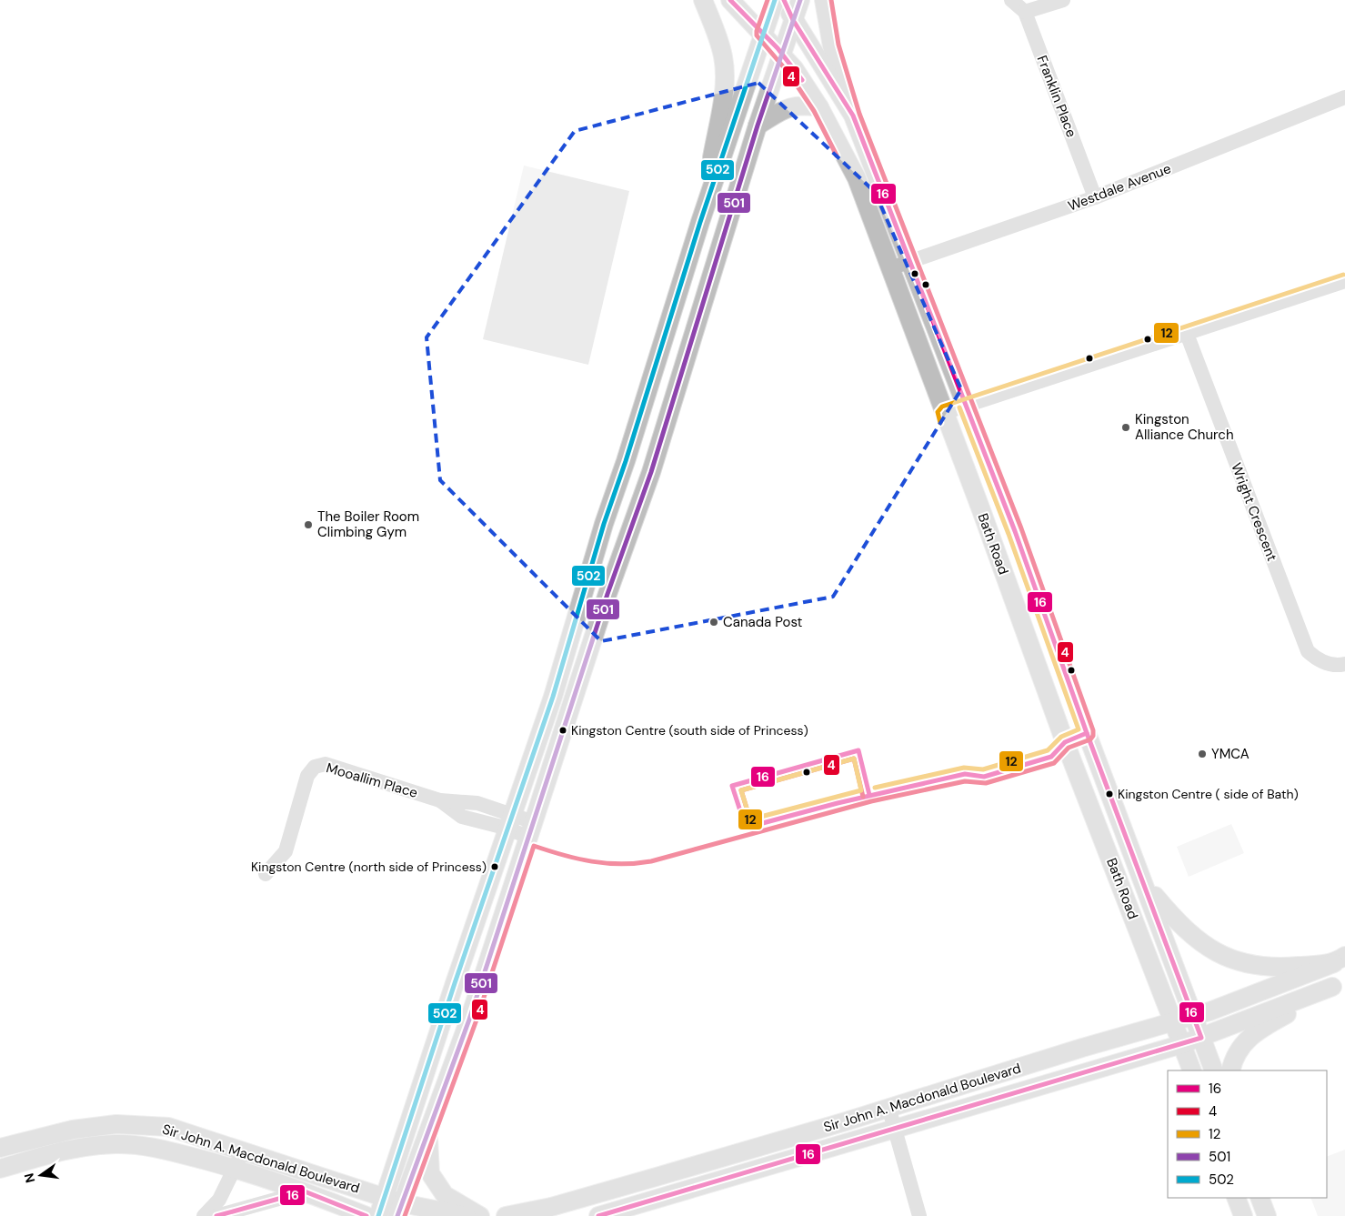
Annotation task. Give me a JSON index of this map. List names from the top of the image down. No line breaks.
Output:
{"streets":{"main road":["Bath Road","Sir John A. Macdonald Boulevard"],"street":["Franklin Place","Westdale Avenue","Wright Crescent","Mooallim Place"]},"crossings":[["Franklin Place","Westdale Avenue"],["Westdale Avenue","Bath Road"],["Bath Road","Sir John A. Macdonald Boulevard"]],"places":["Kingston Alliance Church","The Boiler Room Climbing Gym","Canada Post","Kingston Centre (south side of Princess)","YMCA","Kingston Centre ( side of Bath)","Kingston Centre (north side of Princess)"],"lines":["transit line 16","transit line 4","transit line 501","transit line 502","transit line 12"],"legend":["16","4","12","501","502"],"north":"left"}
